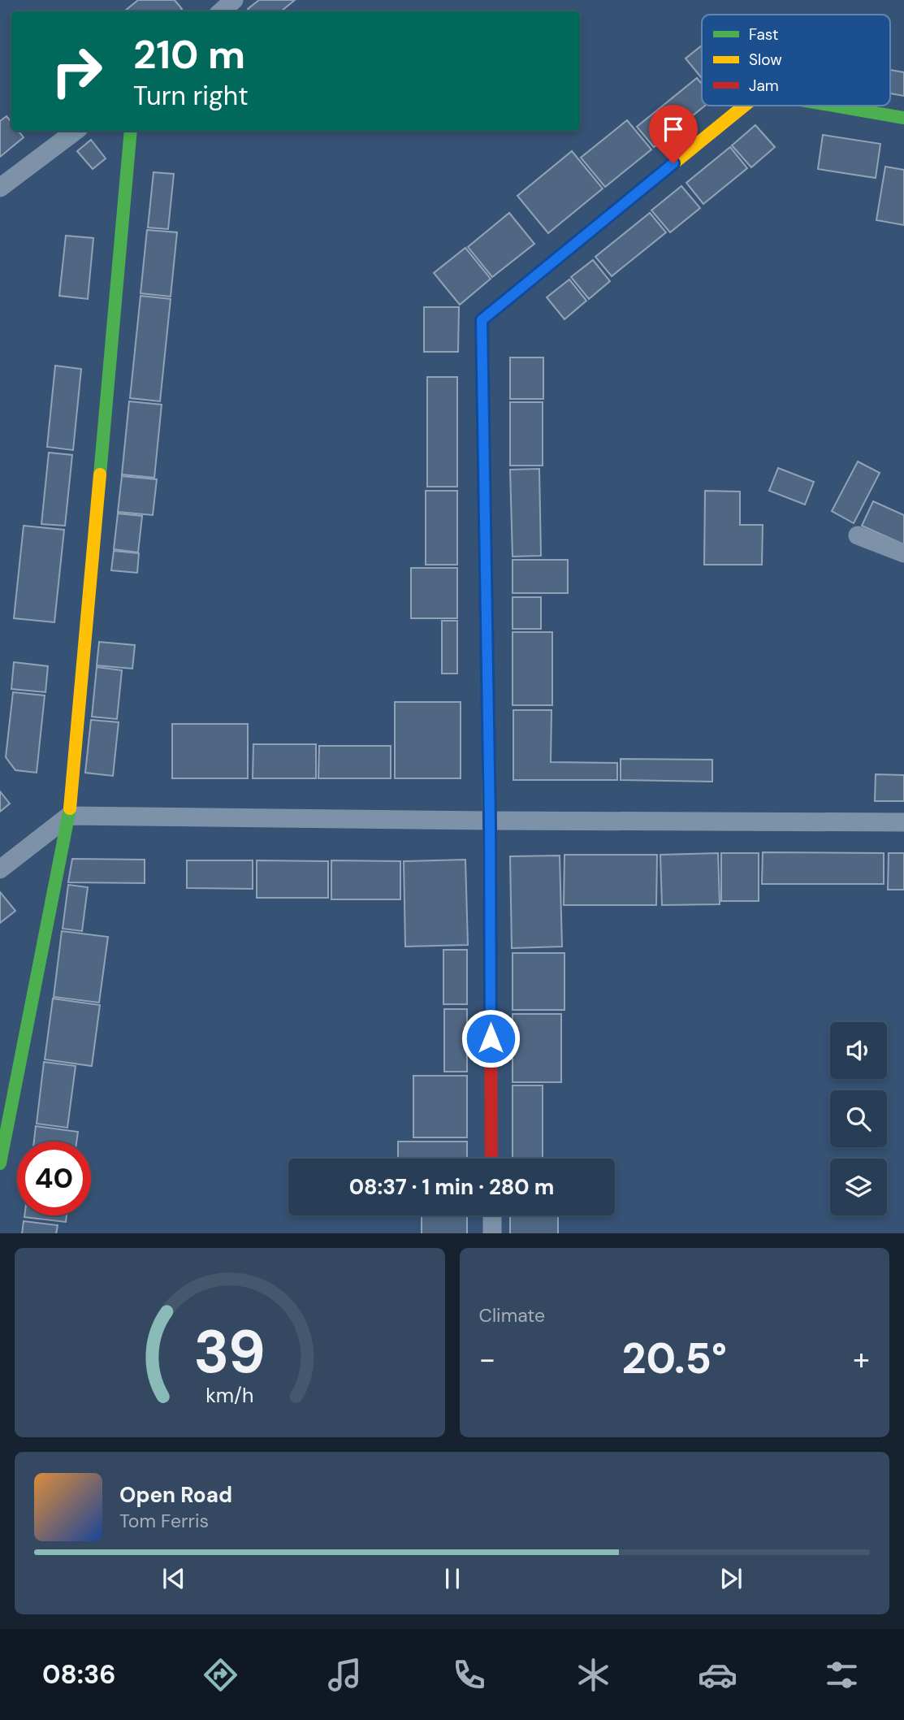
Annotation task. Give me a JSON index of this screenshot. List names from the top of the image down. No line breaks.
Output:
{"legend":["Fast","Slow","Jam"],"page":{"turn":["210 m","Turn right"],"limit":"40","trip":"08:37 · 1 min · 280 m","tile":"Climate","heat":["−","20.5°","+"],"song":["Open Road","Tom Ferris"],"tabs":"08:36","gauge":["39","km/h"]}}
